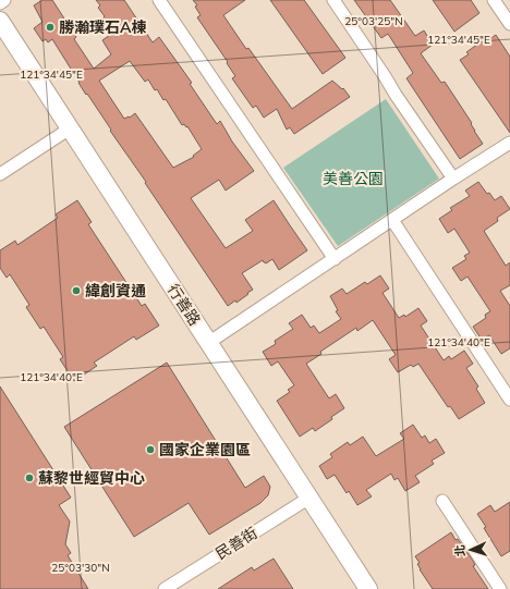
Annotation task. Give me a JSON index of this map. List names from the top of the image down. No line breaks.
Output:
{"streets":{"street":["行善路","民善街"]},"crossings":[["行善路","民善街"]],"parks":["美善公園"],"places":["勝瀚璞石A棟","緯創資通","國家企業園區","蘇黎世經貿中心"],"north":"left","coordinates":["25°03'25\"N","121°34'45\"E","121°34'40\"E","25°03'30\"N"]}
